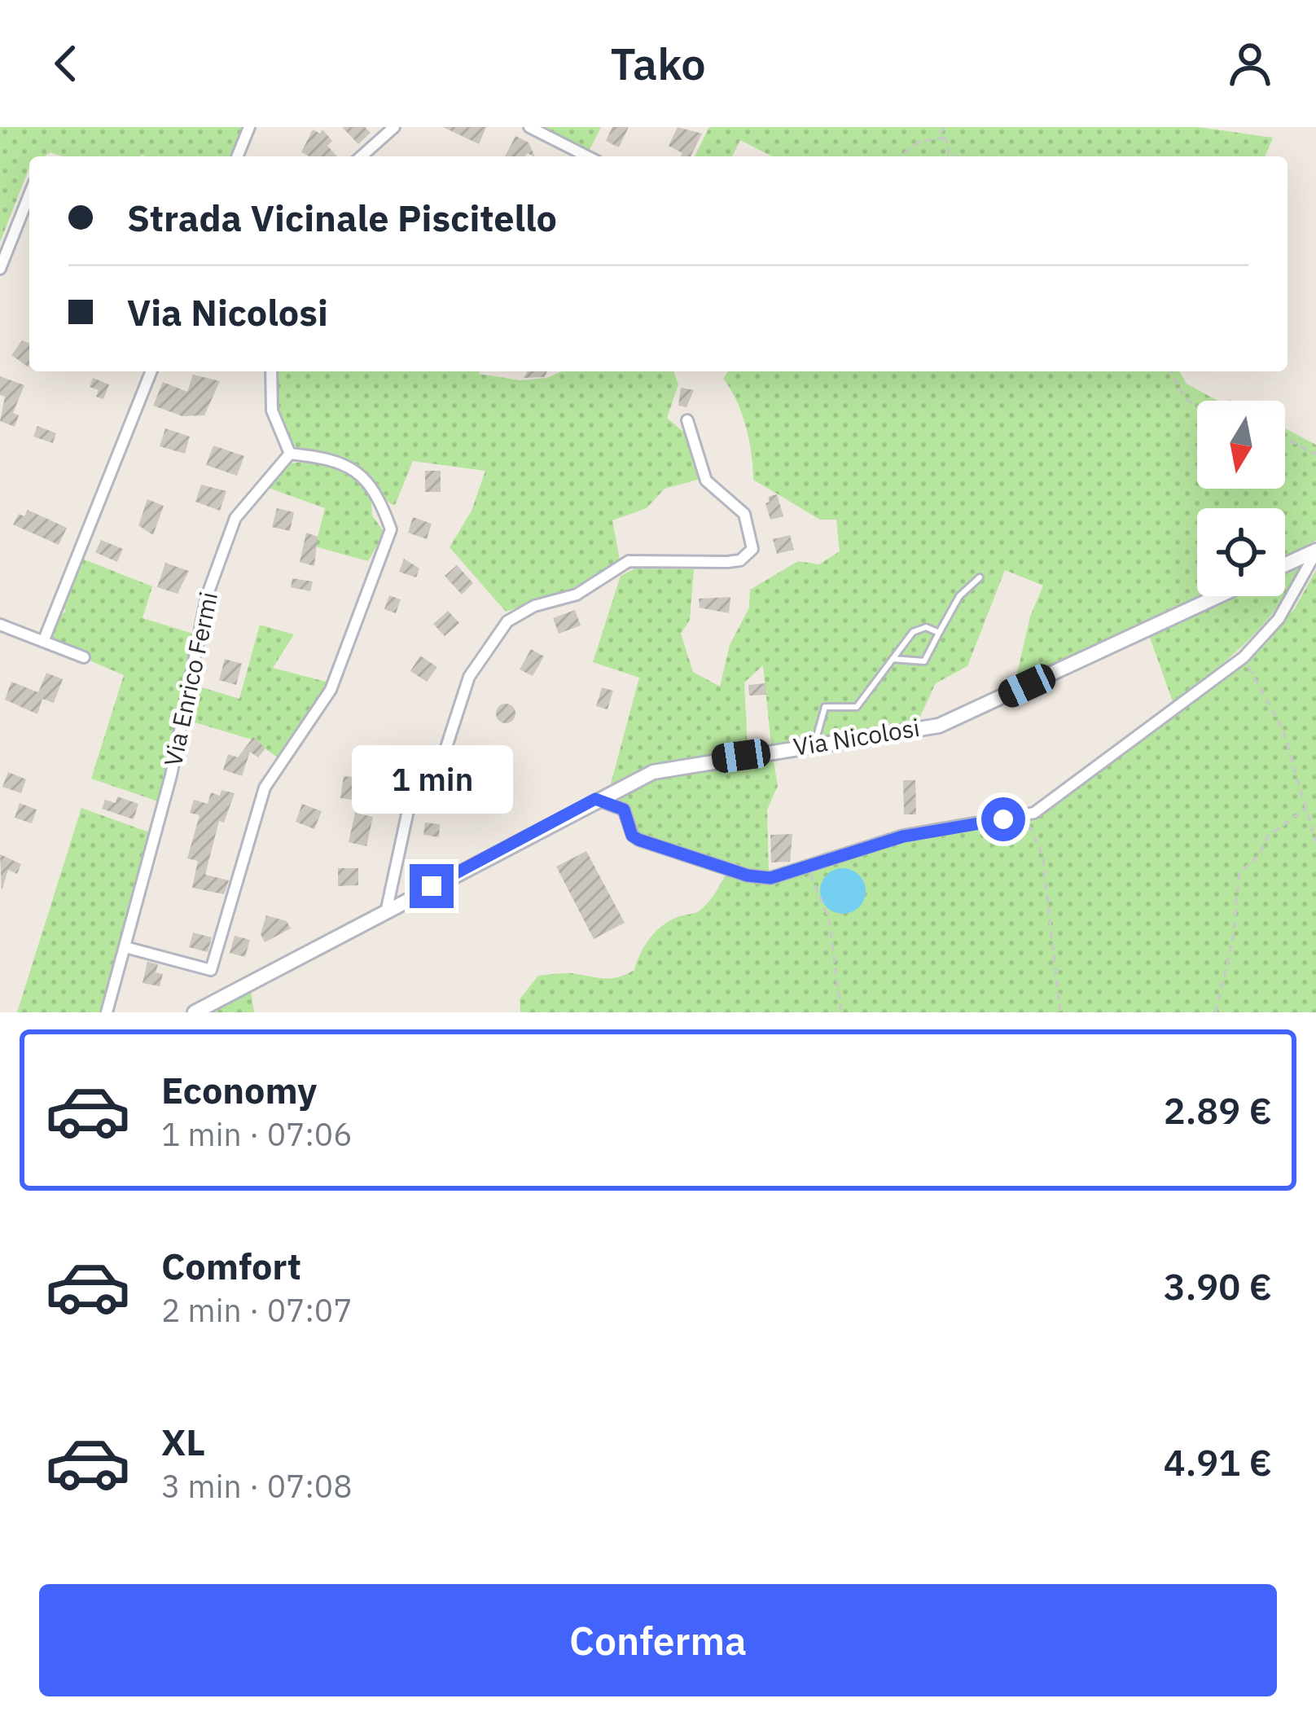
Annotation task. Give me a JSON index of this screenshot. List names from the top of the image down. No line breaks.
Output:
{"streets":{"main road":["Via Nicolosi"],"street":["Via Enrico Fermi"]},"north":"bottom","page":{"header":"Tako","banner":["Strada Vicinale Piscitello","Via Nicolosi"],"bubble":"1 min","list":[{"name":"Economy","note":"1 min · 07:06","value":"2.89 €"},{"name":"Comfort","note":"2 min · 07:07","value":"3.90 €"},{"name":"XL","note":"3 min · 07:08","value":"4.91 €"}],"buttons":"Conferma"}}
